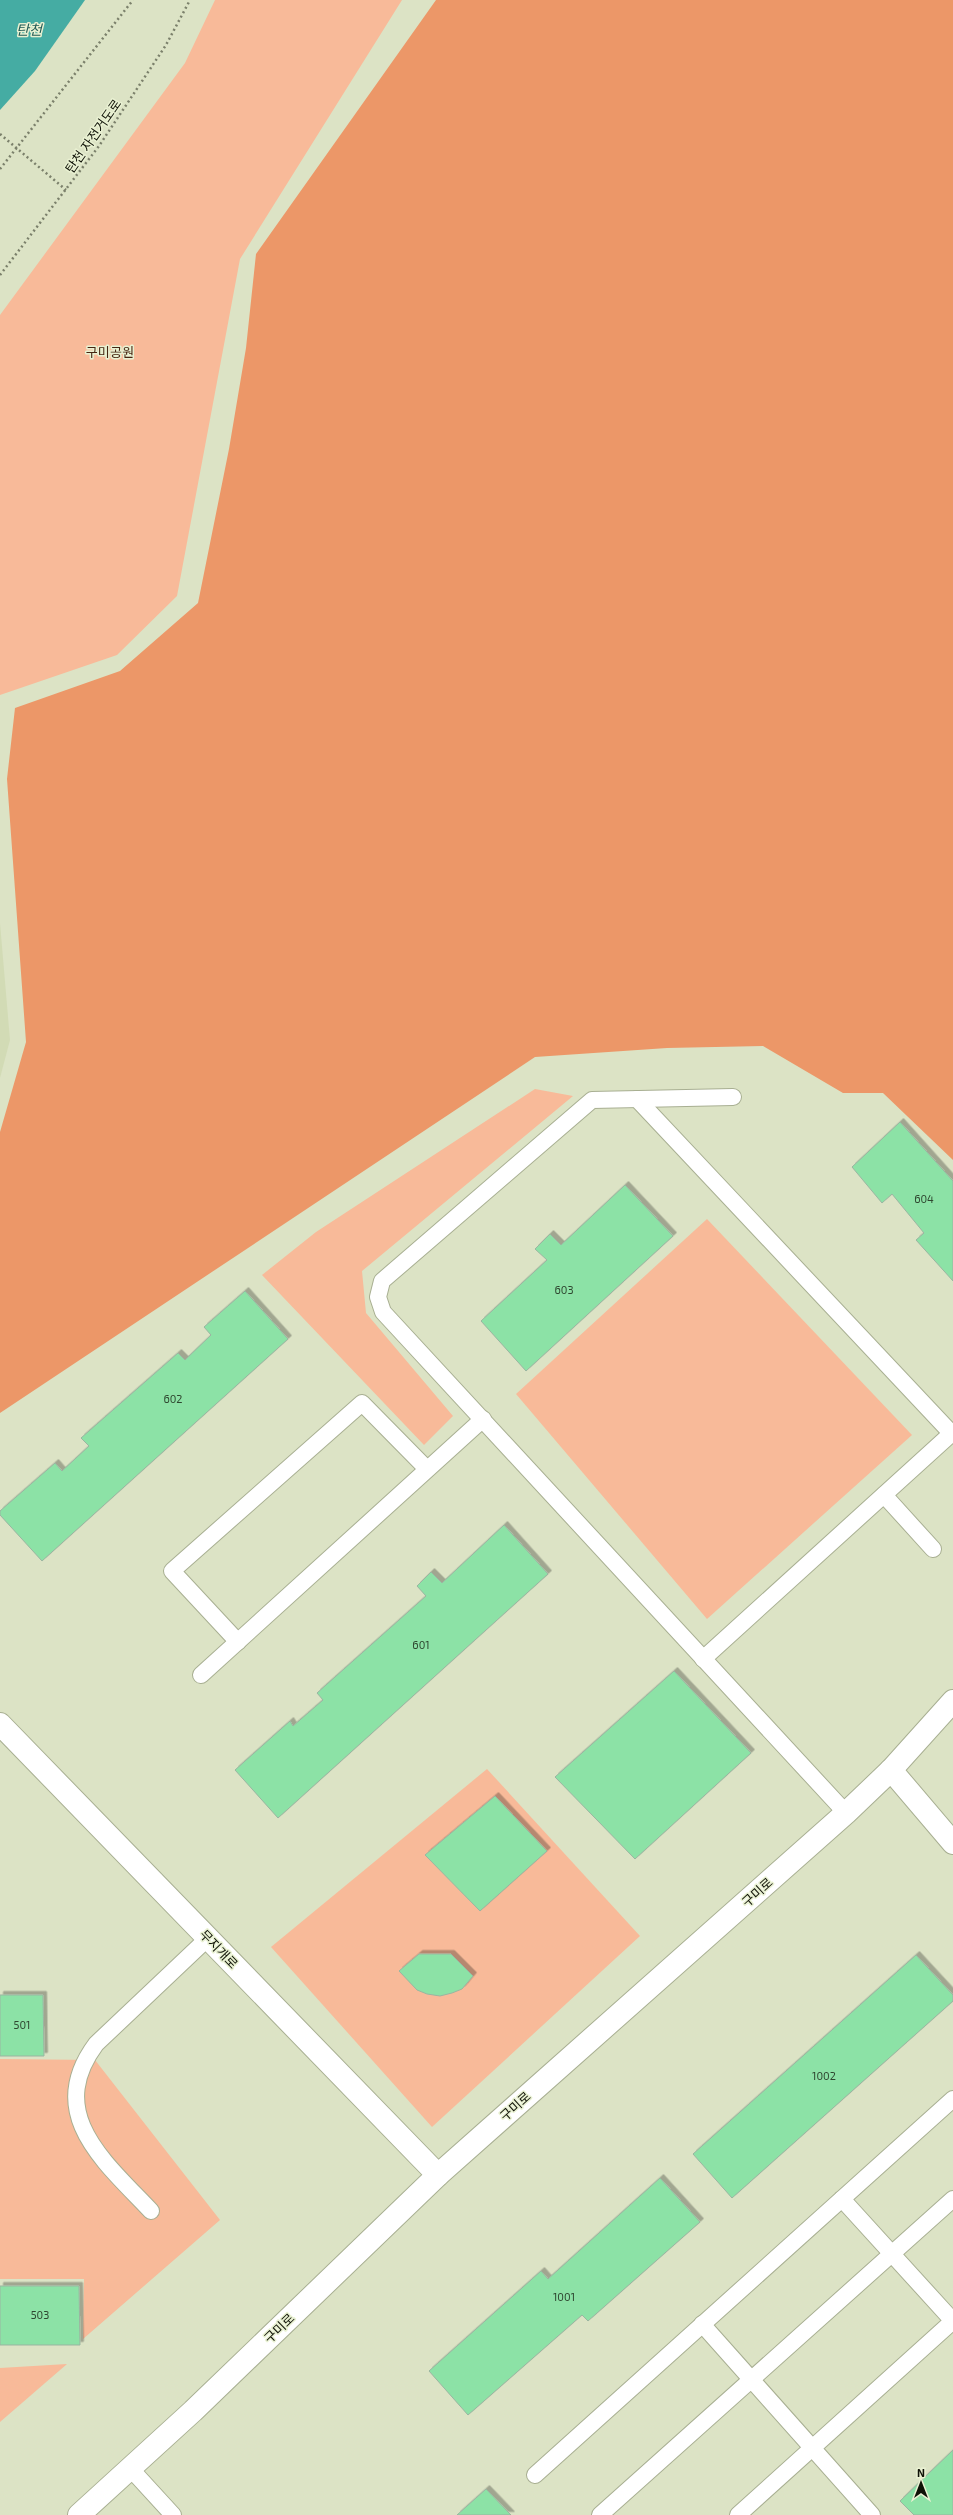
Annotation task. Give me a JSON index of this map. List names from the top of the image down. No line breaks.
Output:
{"streets":{"street":["구미로","무지개로"],"path":["탄천 자전거도로"]},"crossings":[["구미로","무지개로"]],"water":["탄천"],"parks":["구미공원"],"house_numbers":["604","603","602","601","501","1002","1001","503"],"north":"top"}
